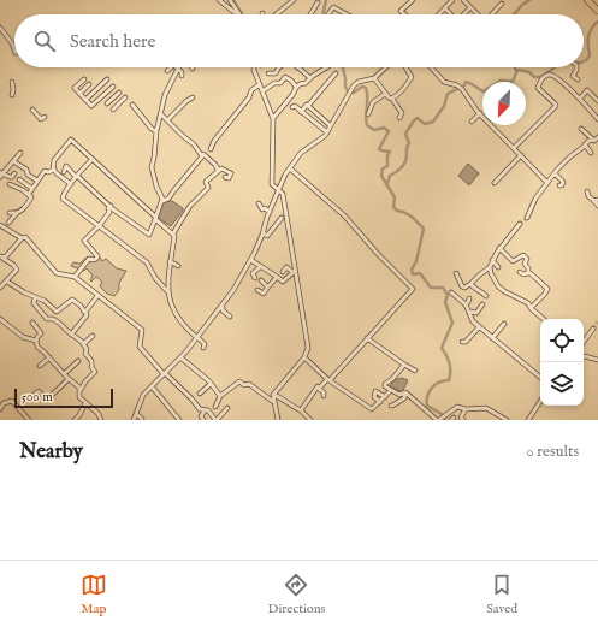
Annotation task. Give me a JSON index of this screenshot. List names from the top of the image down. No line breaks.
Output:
{"scale_bar":"500 m","north":"bottom left","page":{"search":"Search here","scale":"500 m","heading":["Nearby","0 results"],"nav":["Map","Directions","Saved"]}}
